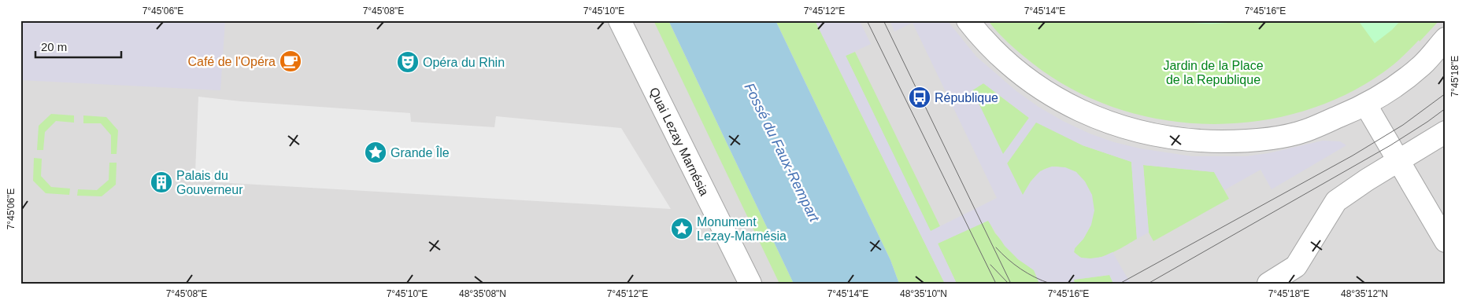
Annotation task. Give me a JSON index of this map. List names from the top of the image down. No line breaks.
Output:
{"streets":{"street":["Quai Lezay Marnésia"]},"water":["Fossé du Faux-Rempart"],"parks":["Jardin de la Place de la Republique"],"places":{"cafe":["Café de l'Opéra"],"theatre":["Opéra du Rhin"],"bus stop":["République"],"place":["Grande Île","Monument Lezay-Marnésia"],"building":["Palais du Gouverneur"]},"scale_bar":"20 m","coordinates":["7°45'06\"E","7°45'08\"E","7°45'10\"E","7°45'12\"E","7°45'14\"E","7°45'16\"E","7°45'18\"E","48°35'08\"N","48°35'10\"N","48°35'12\"N"]}
